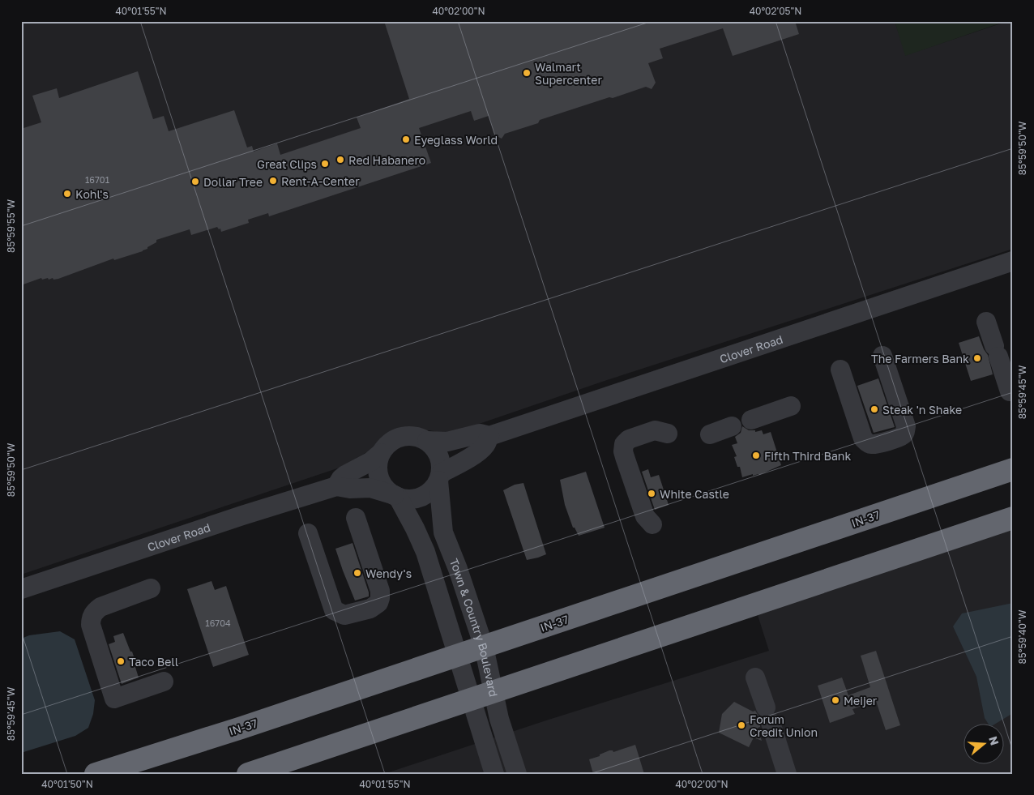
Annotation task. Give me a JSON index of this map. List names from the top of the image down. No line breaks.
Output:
{"streets":{"highway":["IN-37"],"street":["Clover Road","Town & Country Boulevard"]},"crossings":[["Clover Road","Town & Country Boulevard"],["IN-37","Town & Country Boulevard"]],"places":["Walmart Supercenter","Eyeglass World","Red Habanero","Great Clips","Rent-A-Center","Dollar Tree","Kohl's","The Farmers Bank","Steak 'n Shake","Fifth Third Bank","White Castle","Wendy's","Taco Bell","Meijer","Forum Credit Union"],"house_numbers":["16701","16704"],"north":"right","coordinates":["40°01'55\"N","40°02'00\"N","40°02'05\"N","85°59'50\"W","85°59'55\"W","85°59'45\"W","85°59'40\"W","40°01'50\"N"]}
